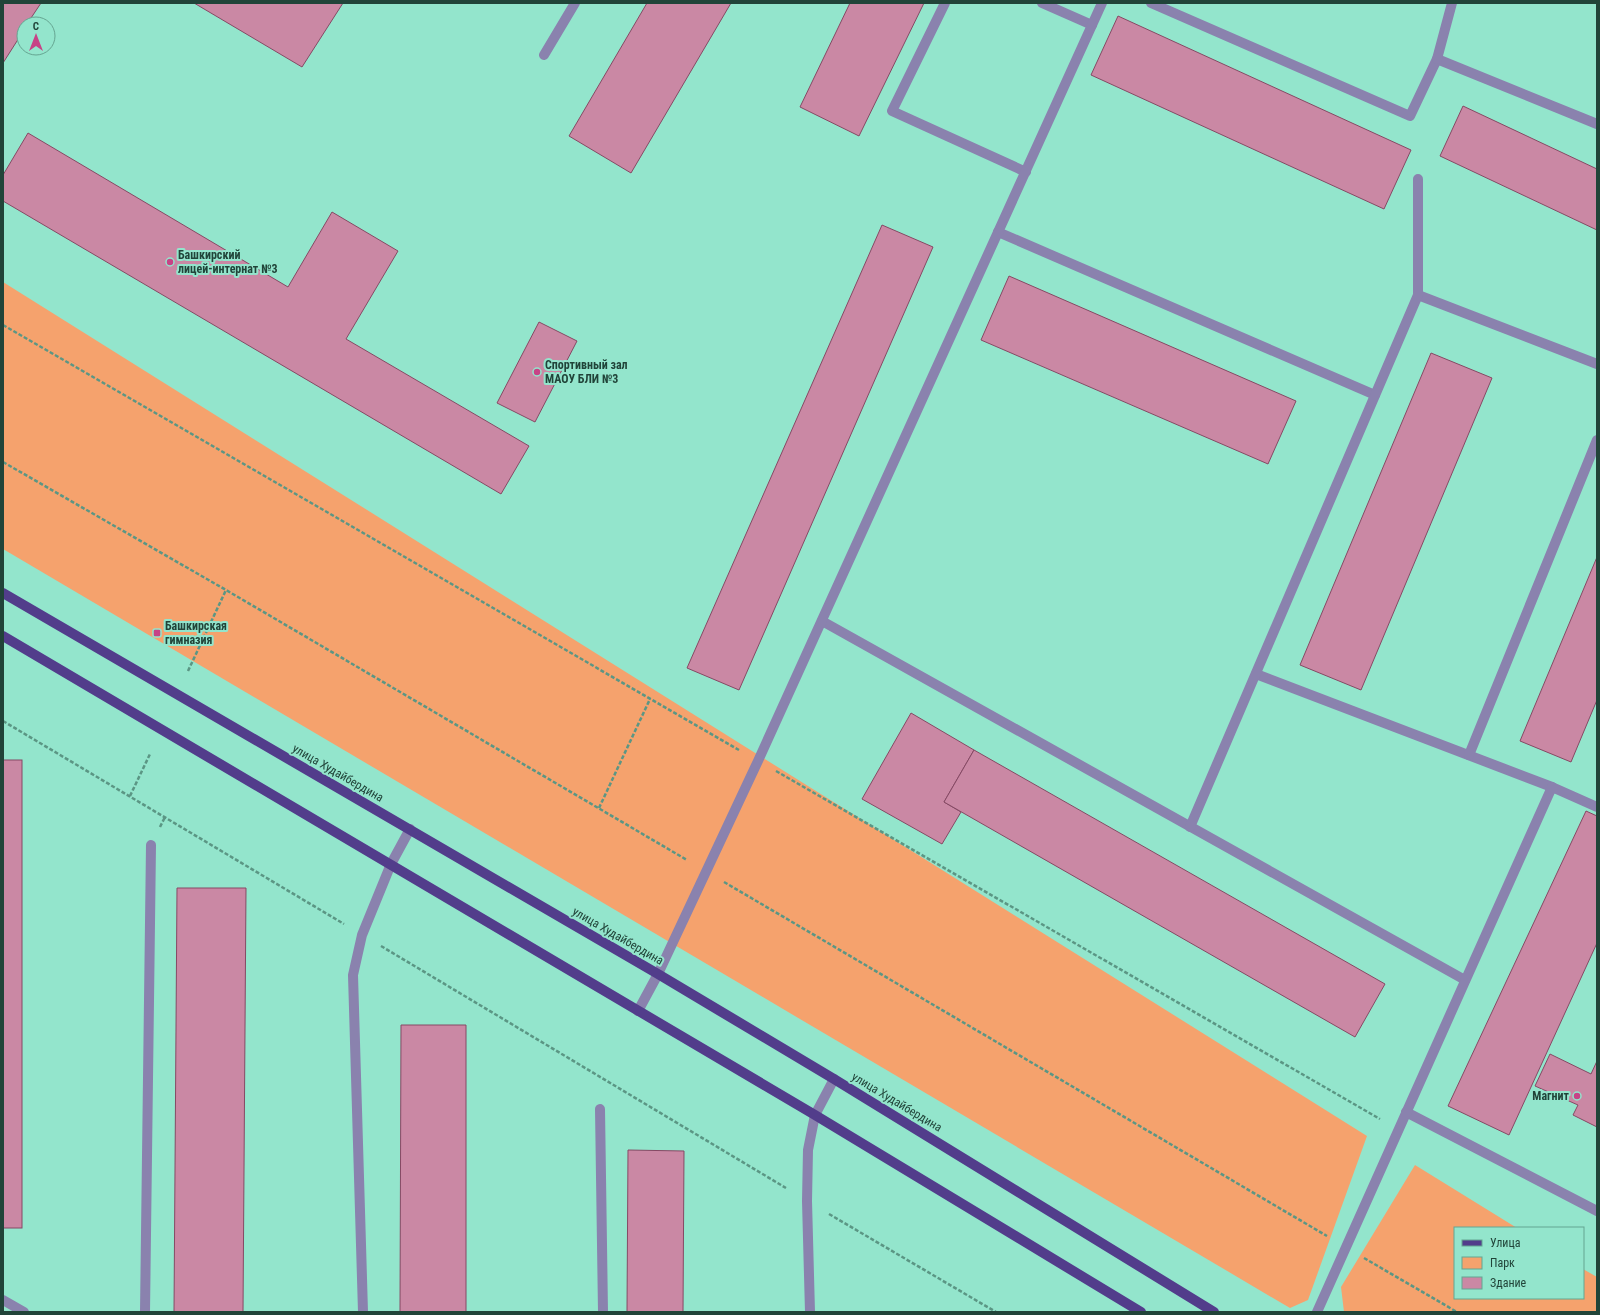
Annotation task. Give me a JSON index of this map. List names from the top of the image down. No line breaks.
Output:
{"streets":{"main road":["улица Худайбердина"]},"places":{"other":["Башкирский лицей-интернат №3","Спортивный зал МАОУ БЛИ №3","Магнит"],"transit":["Башкирская гимназия"]},"legend":["Улица","Парк","Здание"],"north":"top"}
